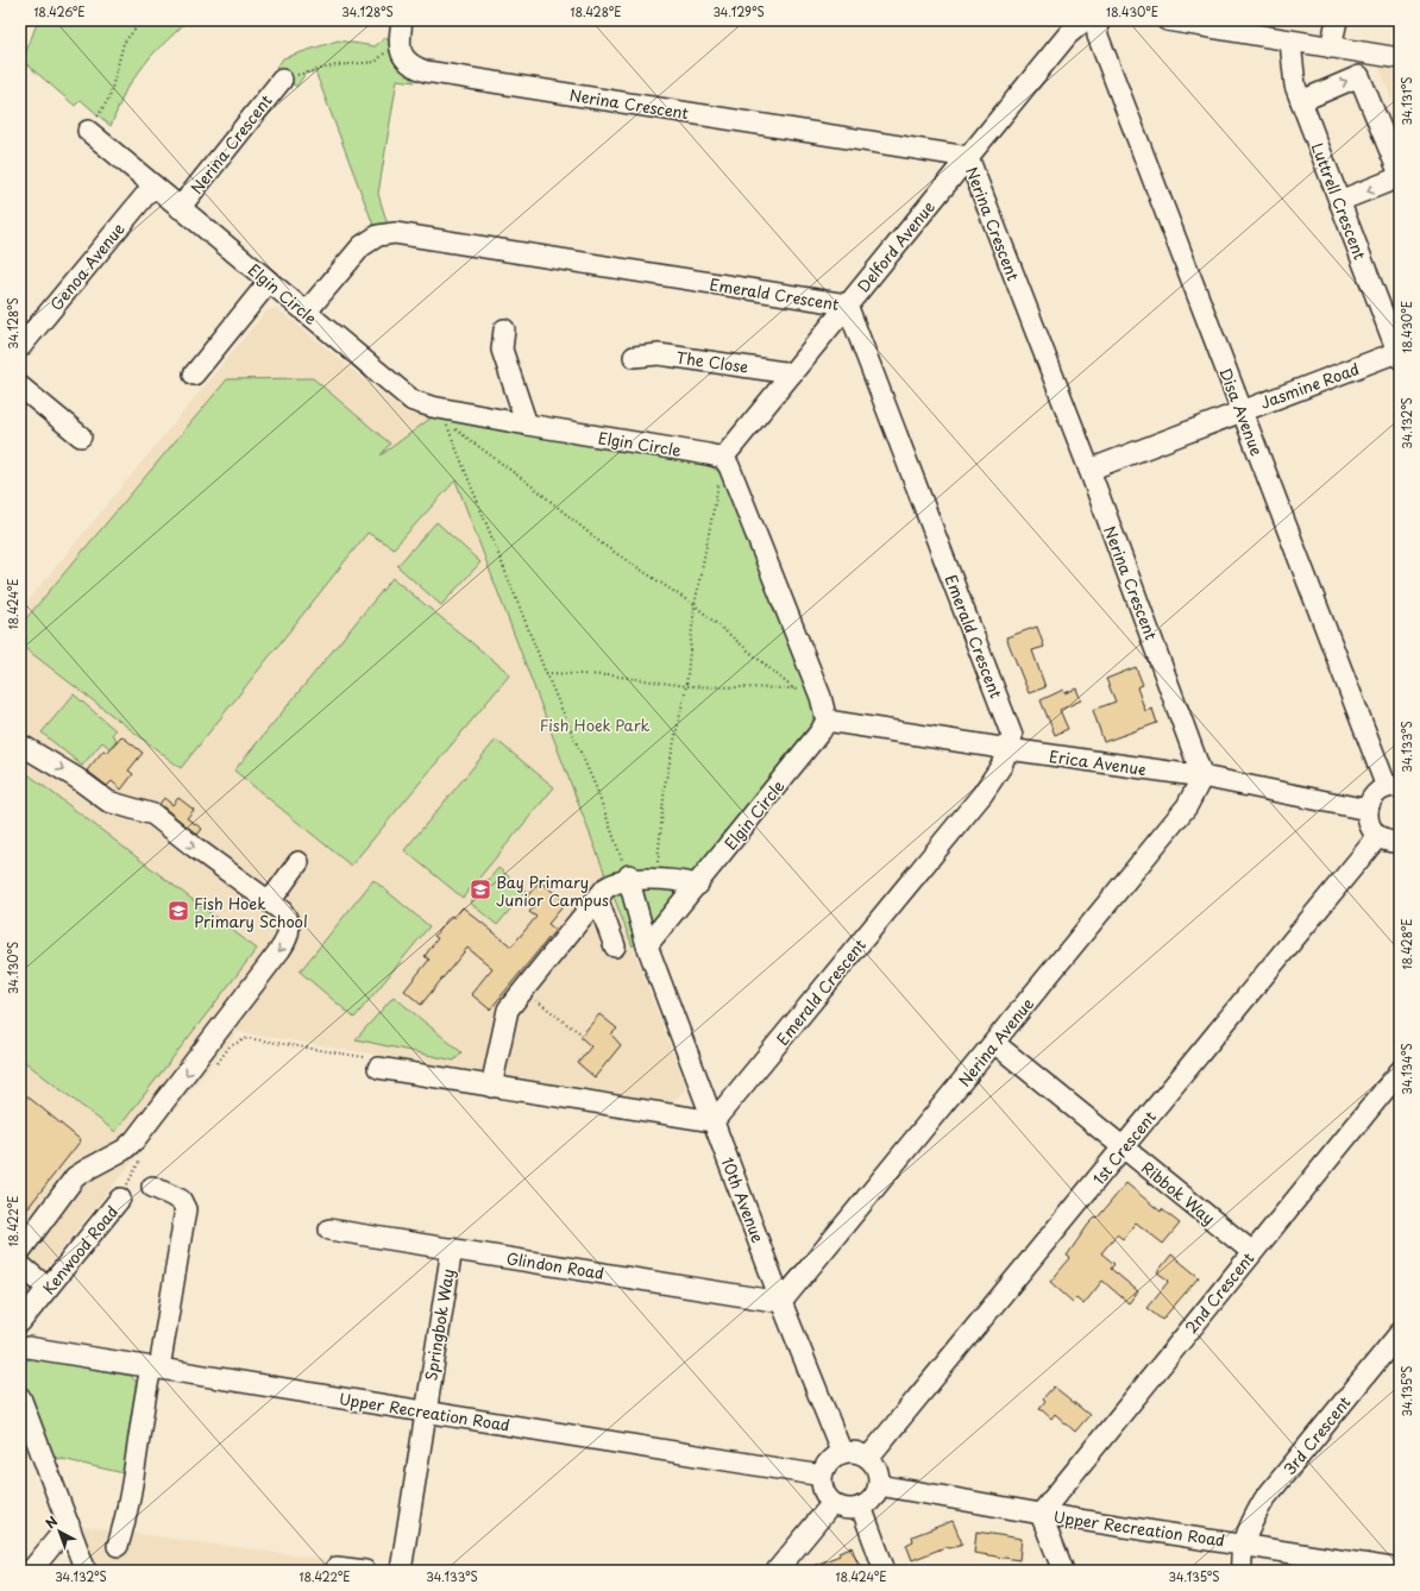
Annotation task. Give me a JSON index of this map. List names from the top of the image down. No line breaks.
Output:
{"streets":{"street":["Nerina Crescent","Luttrell Crescent","Delford Avenue","Genoa Avenue","Elgin Circle","Emerald Crescent","The Close","Jasmine Road","Disa Avenue","Erica Avenue","Nerina Avenue","1st Crescent","Ribbok Way","10th Avenue","Kenwood Road","Glindon Road","2nd Crescent","Springbok Way","Upper Recreation Road","3rd Crescent"]},"crossings":[["Nerina Crescent","Delford Avenue"],["Nerina Crescent","Elgin Circle"],["Nerina Crescent","Jasmine Road"],["Nerina Crescent","Erica Avenue"],["Nerina Crescent","Nerina Avenue"],["Luttrell Crescent","Jasmine Road"],["Delford Avenue","Elgin Circle"],["Delford Avenue","Emerald Crescent"],["Delford Avenue","The Close"],["Delford Avenue","Disa Avenue"],["Genoa Avenue","Elgin Circle"],["Elgin Circle","Emerald Crescent"],["Elgin Circle","Erica Avenue"],["Elgin Circle","10th Avenue"],["Emerald Crescent","Erica Avenue"],["Emerald Crescent","10th Avenue"],["Jasmine Road","Disa Avenue"],["Erica Avenue","Nerina Avenue"],["Nerina Avenue","Ribbok Way"],["Nerina Avenue","10th Avenue"],["Nerina Avenue","Glindon Road"],["1st Crescent","Ribbok Way"],["1st Crescent","10th Avenue"],["1st Crescent","Upper Recreation Road"],["Ribbok Way","2nd Crescent"],["10th Avenue","Glindon Road"],["10th Avenue","Upper Recreation Road"],["Glindon Road","Springbok Way"],["2nd Crescent","Upper Recreation Road"],["Springbok Way","Upper Recreation Road"],["Upper Recreation Road","3rd Crescent"]],"parks":["Fish Hoek Park"],"places":{"school or university":["Bay Primary Junior Campus","Fish Hoek Primary School"]},"north":"top left","coordinates":["18.426°E","34.128°S","18.428°E","34.129°S","18.430°E","34.131°S","34.132°S","18.424°E","34.133°S","34.130°S","34.134°S","18.422°E","34.135°S"]}
